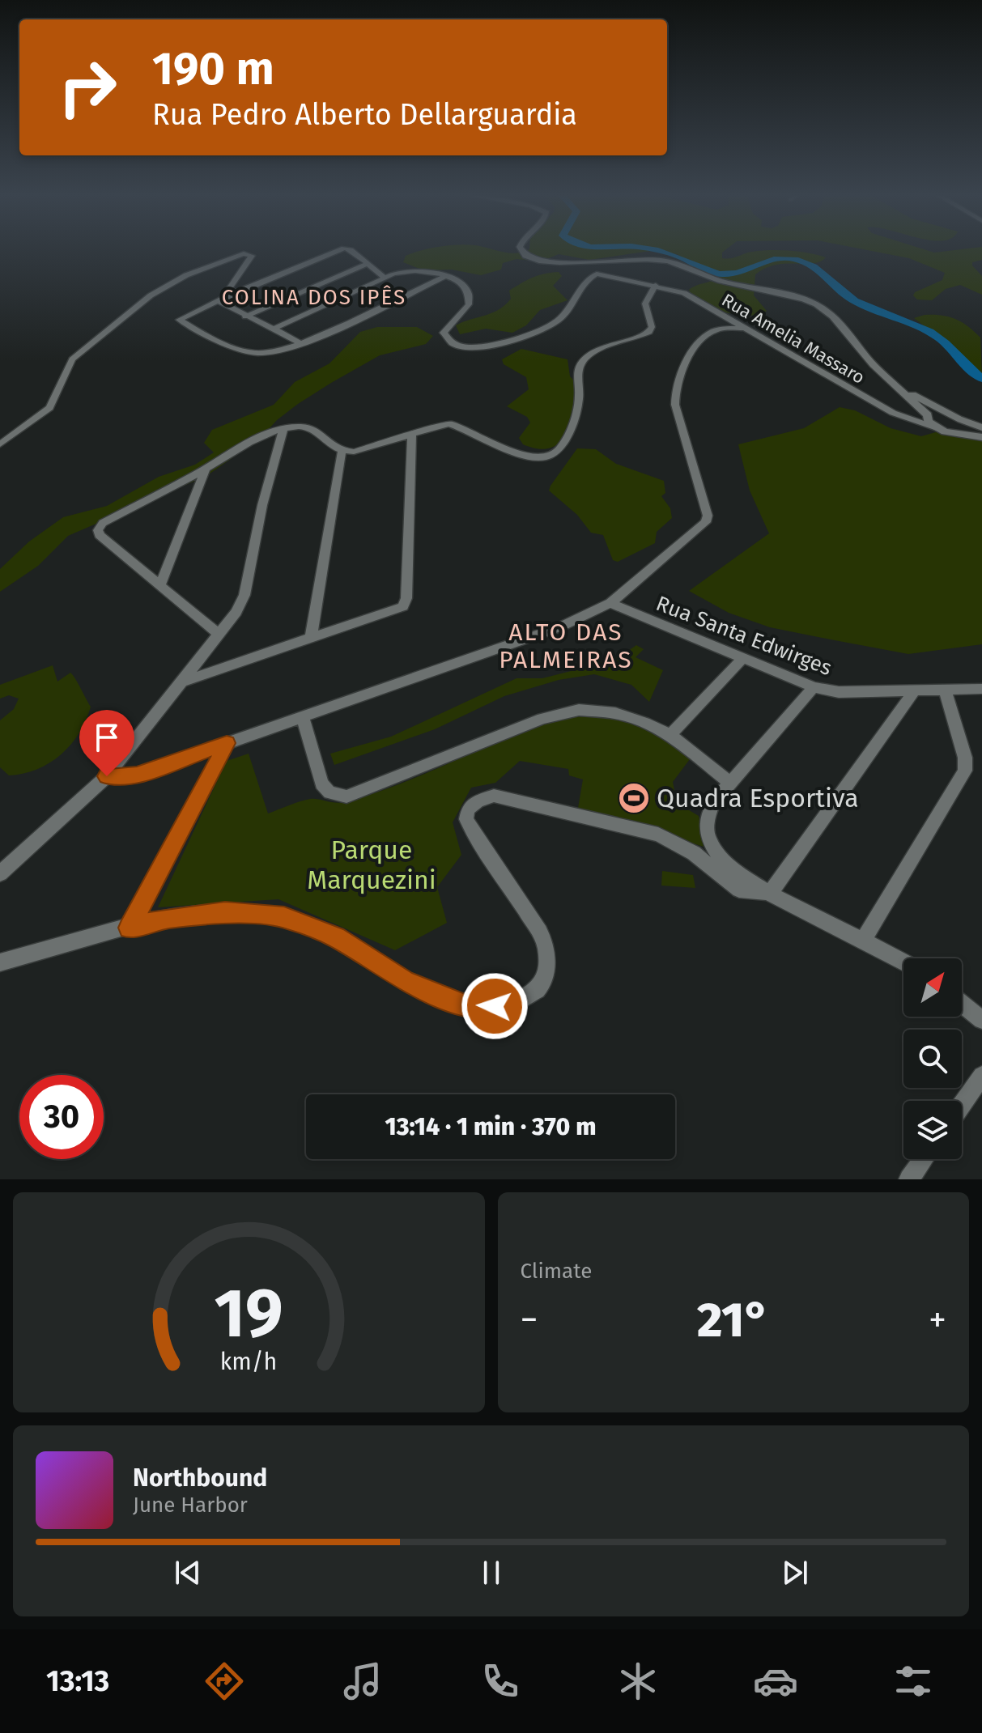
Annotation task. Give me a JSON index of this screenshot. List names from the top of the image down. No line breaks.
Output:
{"streets":{"street":["Rua Amelia Massaro","Rua Santa Edwirges"]},"districts":["COLINA DOS IPÊS","ALTO DAS PALMEIRAS"],"parks":["Parque Marquezini"],"places":{"sports":["Quadra Esportiva"]},"north":"top right","page":{"turn":["190 m","Rua Pedro Alberto Dellarguardia"],"limit":"30","trip":"13:14 · 1 min · 370 m","tile":"Climate","heat":["−","21°","+"],"song":["Northbound","June Harbor"],"tabs":"13:13","gauge":["19","km/h"]}}
